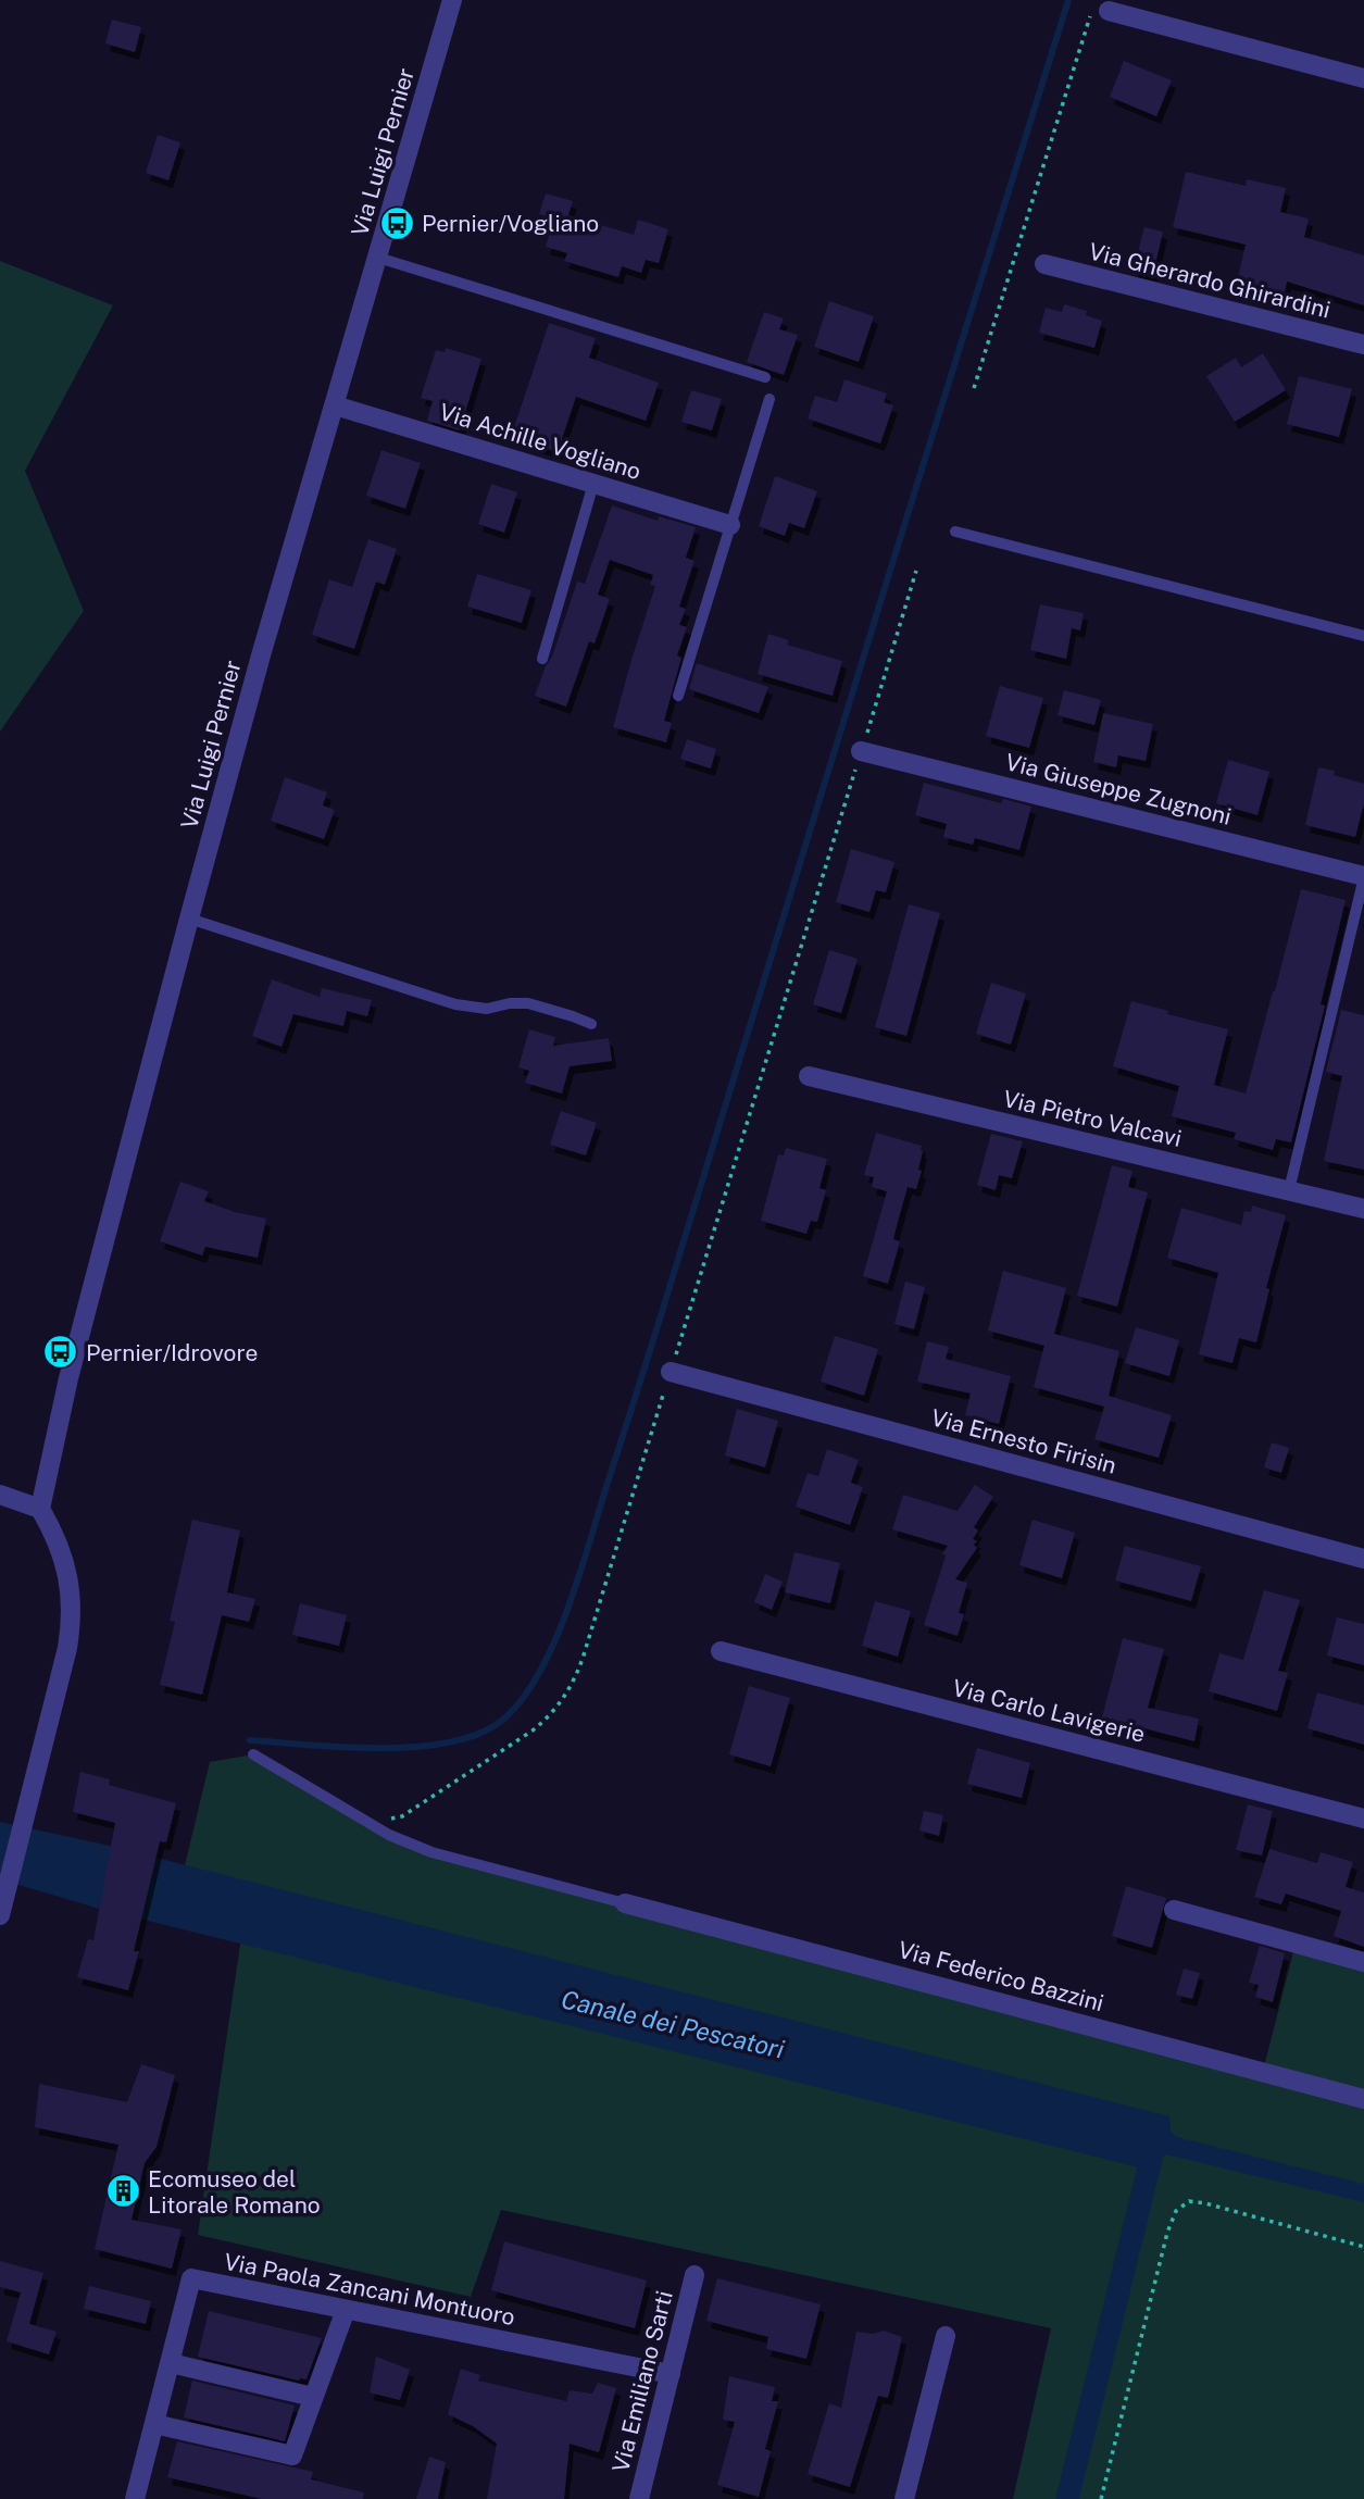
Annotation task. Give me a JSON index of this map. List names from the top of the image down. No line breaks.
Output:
{"streets":{"street":["Via Luigi Pernier","Via Gherardo Ghirardini","Via Achille Vogliano","Via Giuseppe Zugnoni","Via Pietro Valcavi","Via Ernesto Firisin","Via Carlo Lavigerie","Via Federico Bazzini","Via Paola Zancani Montuoro","Via Emiliano Sarti"]},"crossings":[["Via Luigi Pernier","Via Achille Vogliano"],["Via Paola Zancani Montuoro","Via Emiliano Sarti"]],"water":["Canale dei Pescatori"],"places":{"bus stop":["Pernier/Vogliano","Pernier/Idrovore"],"building":["Ecomuseo del Litorale Romano"]}}
